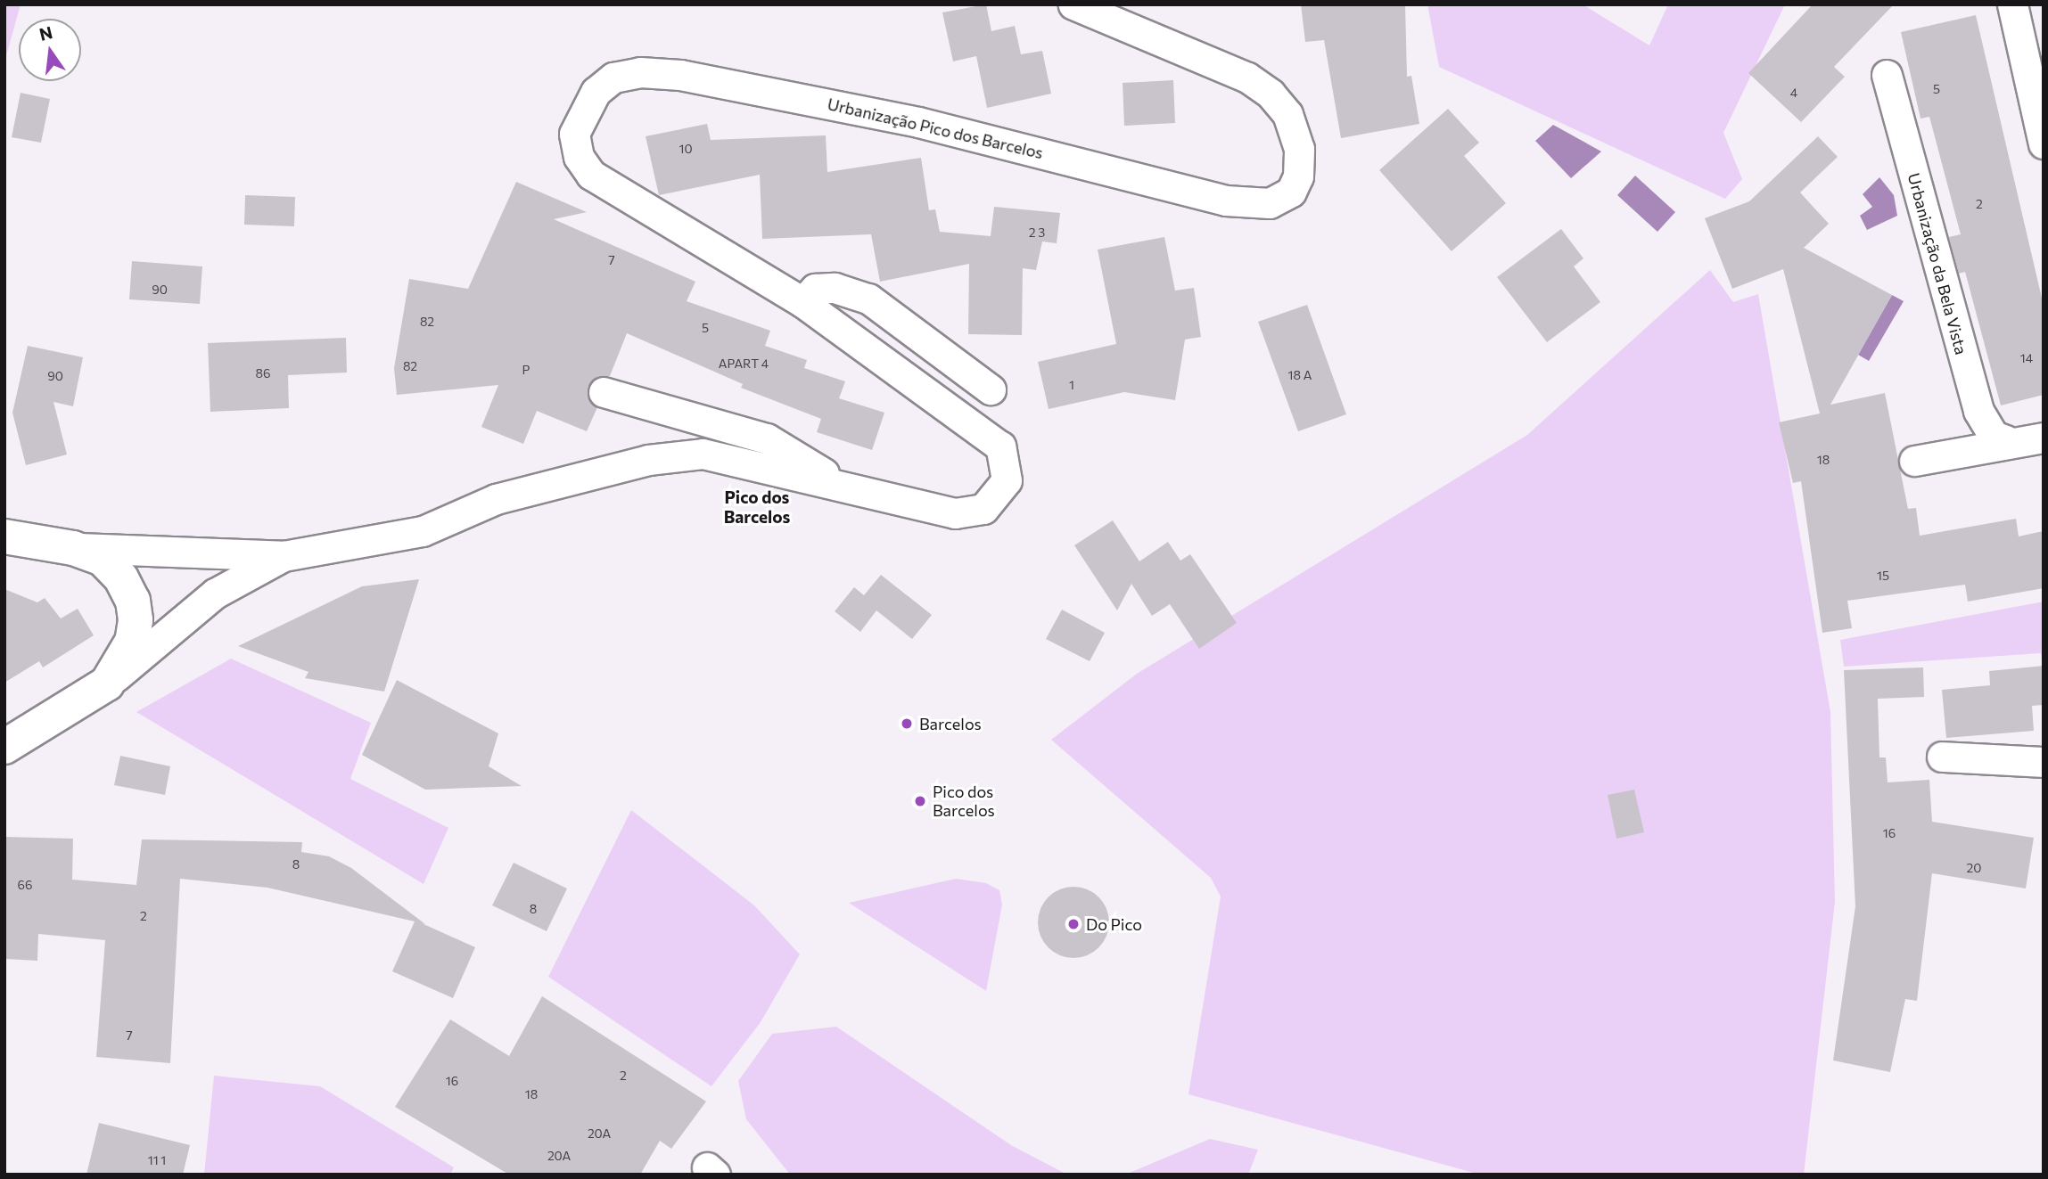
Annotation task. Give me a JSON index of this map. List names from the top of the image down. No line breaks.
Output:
{"streets":{"street":["Urbanização Pico dos Barcelos","Urbanização da Bela Vista"]},"districts":["Pico dos Barcelos"],"places":["Barcelos","Pico dos Barcelos","Do Pico"],"house_numbers":["5","4","10","2","2 3","7","90","82","5","14","APART 4","82","P","86","18 A","90","1","18","15","16","8","20","66","8","2","7","2","16","18","20A","20A","11 1"],"north":"top"}
